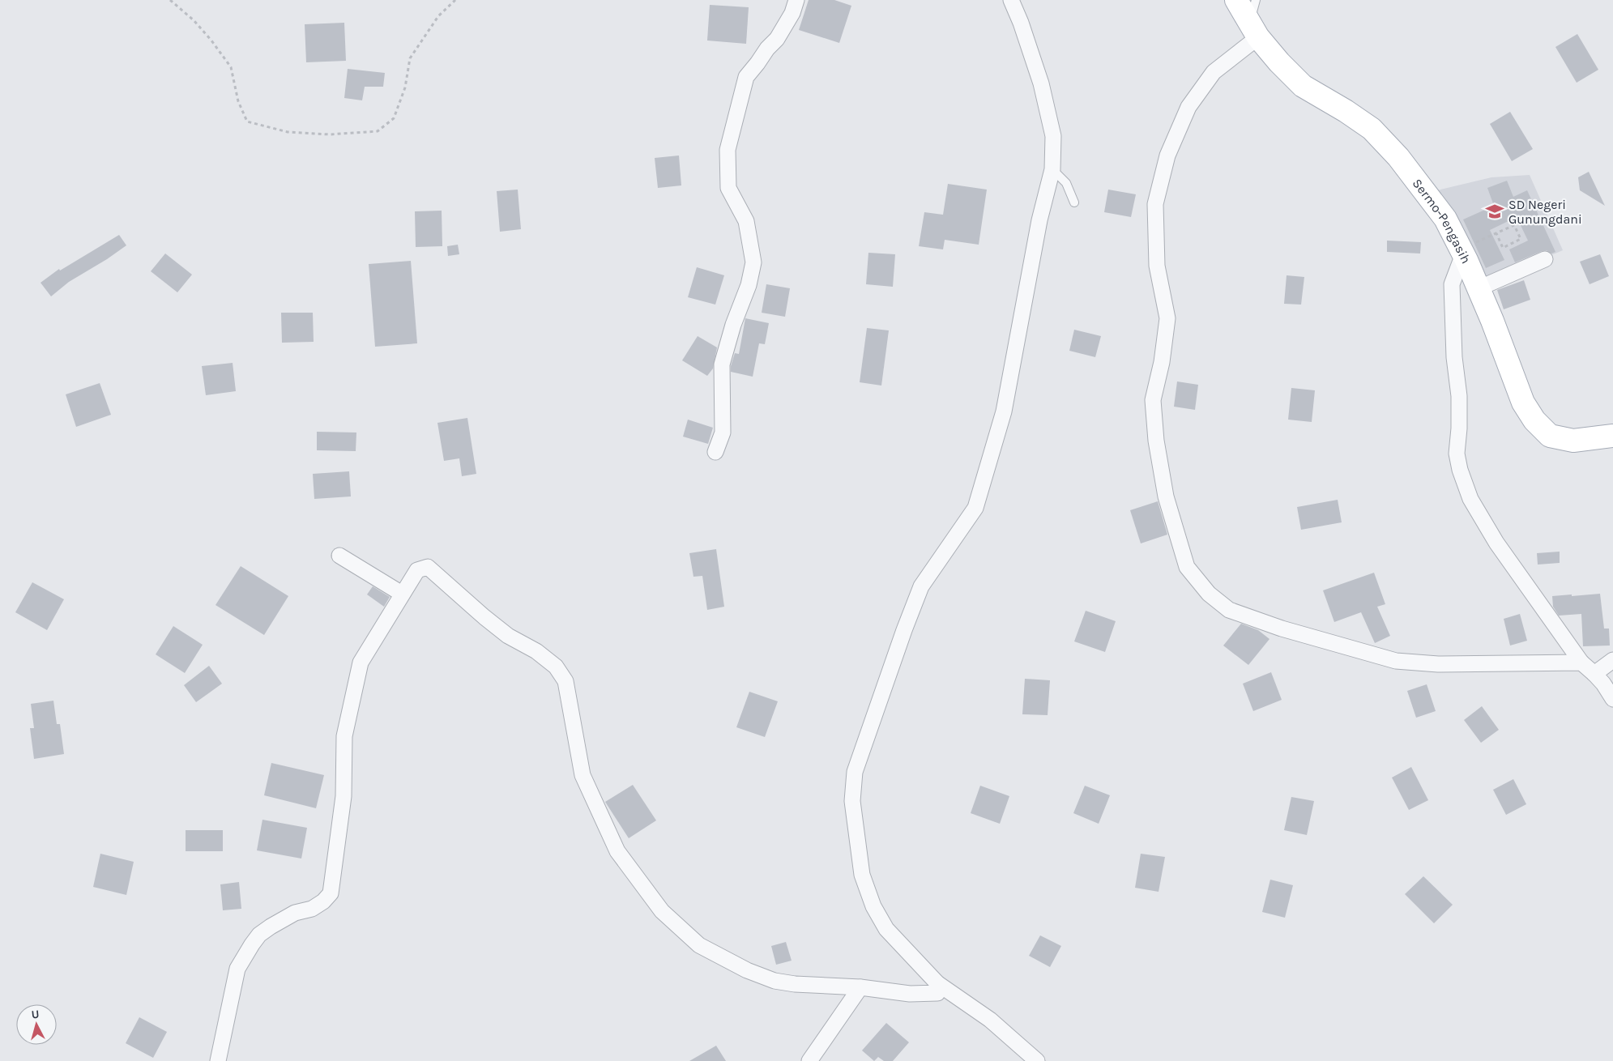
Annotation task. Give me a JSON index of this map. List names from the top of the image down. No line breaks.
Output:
{"streets":{"main road":["Sermo-Pengasih"]},"places":{"school or university":["SD Negeri Gunungdani"]},"north":"top"}
